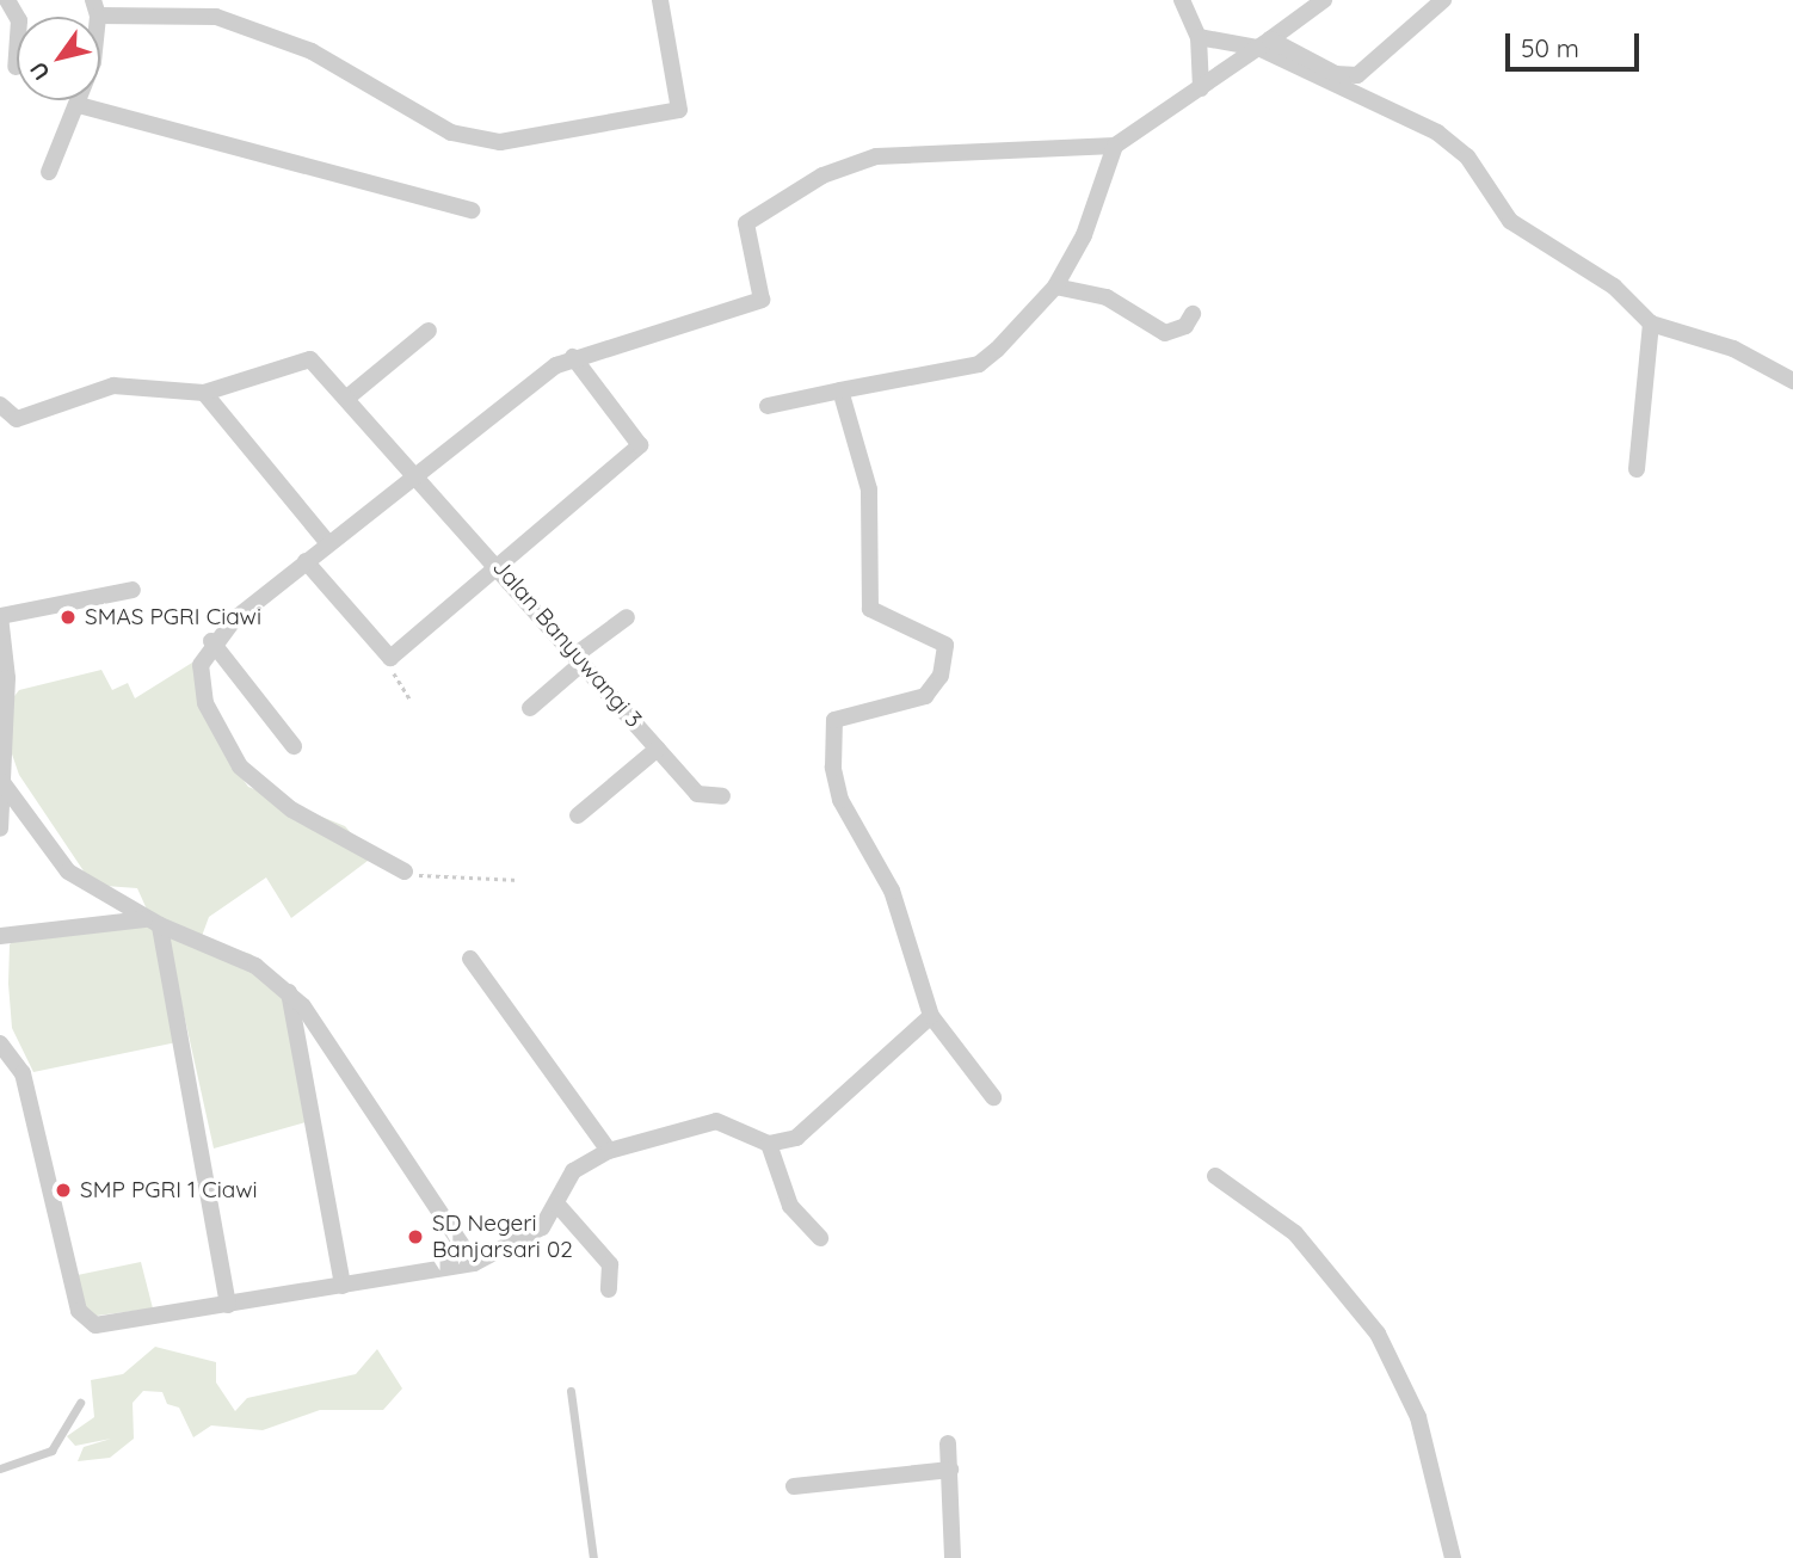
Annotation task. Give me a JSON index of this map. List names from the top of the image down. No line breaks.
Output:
{"streets":{"street":["Jalan Banyuwangi 3"]},"places":["SMAS PGRI Ciawi","SMP PGRI 1 Ciawi","SD Negeri Banjarsari 02"],"scale_bar":"50 m","north":"bottom left"}
